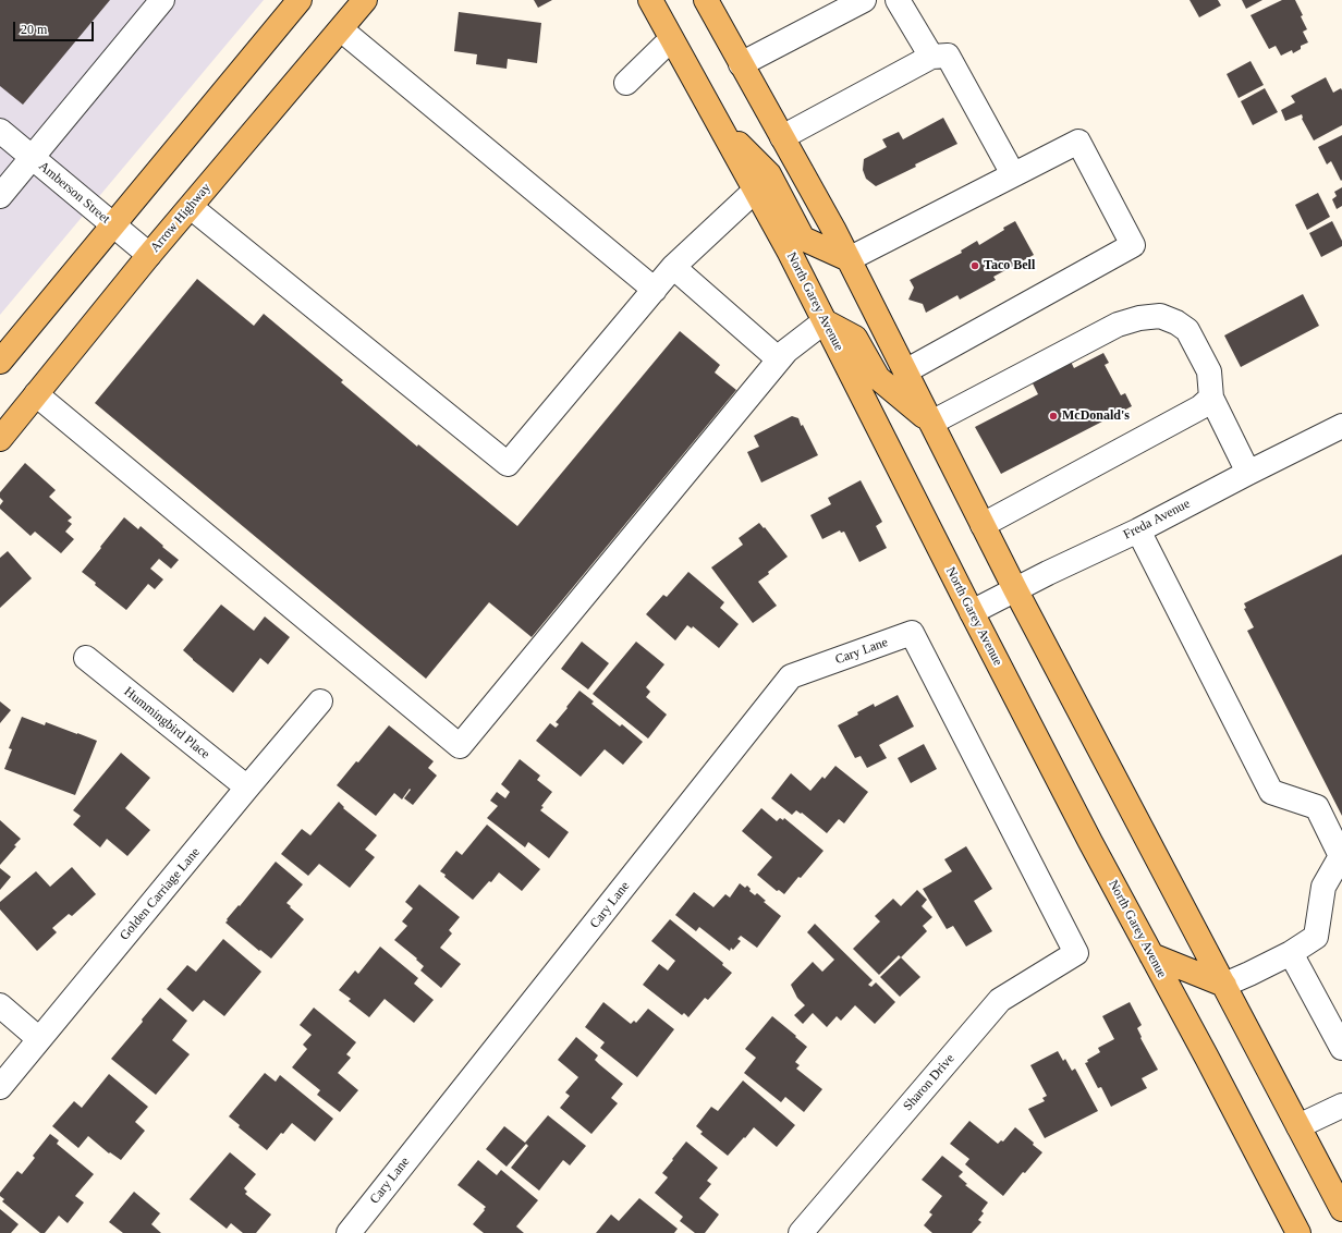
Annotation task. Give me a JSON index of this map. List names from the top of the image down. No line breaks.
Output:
{"streets":{"main road":["Arrow Highway","North Garey Avenue"],"street":["Amberson Street","Freda Avenue","Cary Lane","Hummingbird Place","Golden Carriage Lane","Sharon Drive"]},"crossings":[["Amberson Street","Arrow Highway"],["North Garey Avenue","Freda Avenue"],["Cary Lane","Sharon Drive"],["Hummingbird Place","Golden Carriage Lane"]],"places":["Taco Bell","McDonald's"],"scale_bar":"20 m"}
